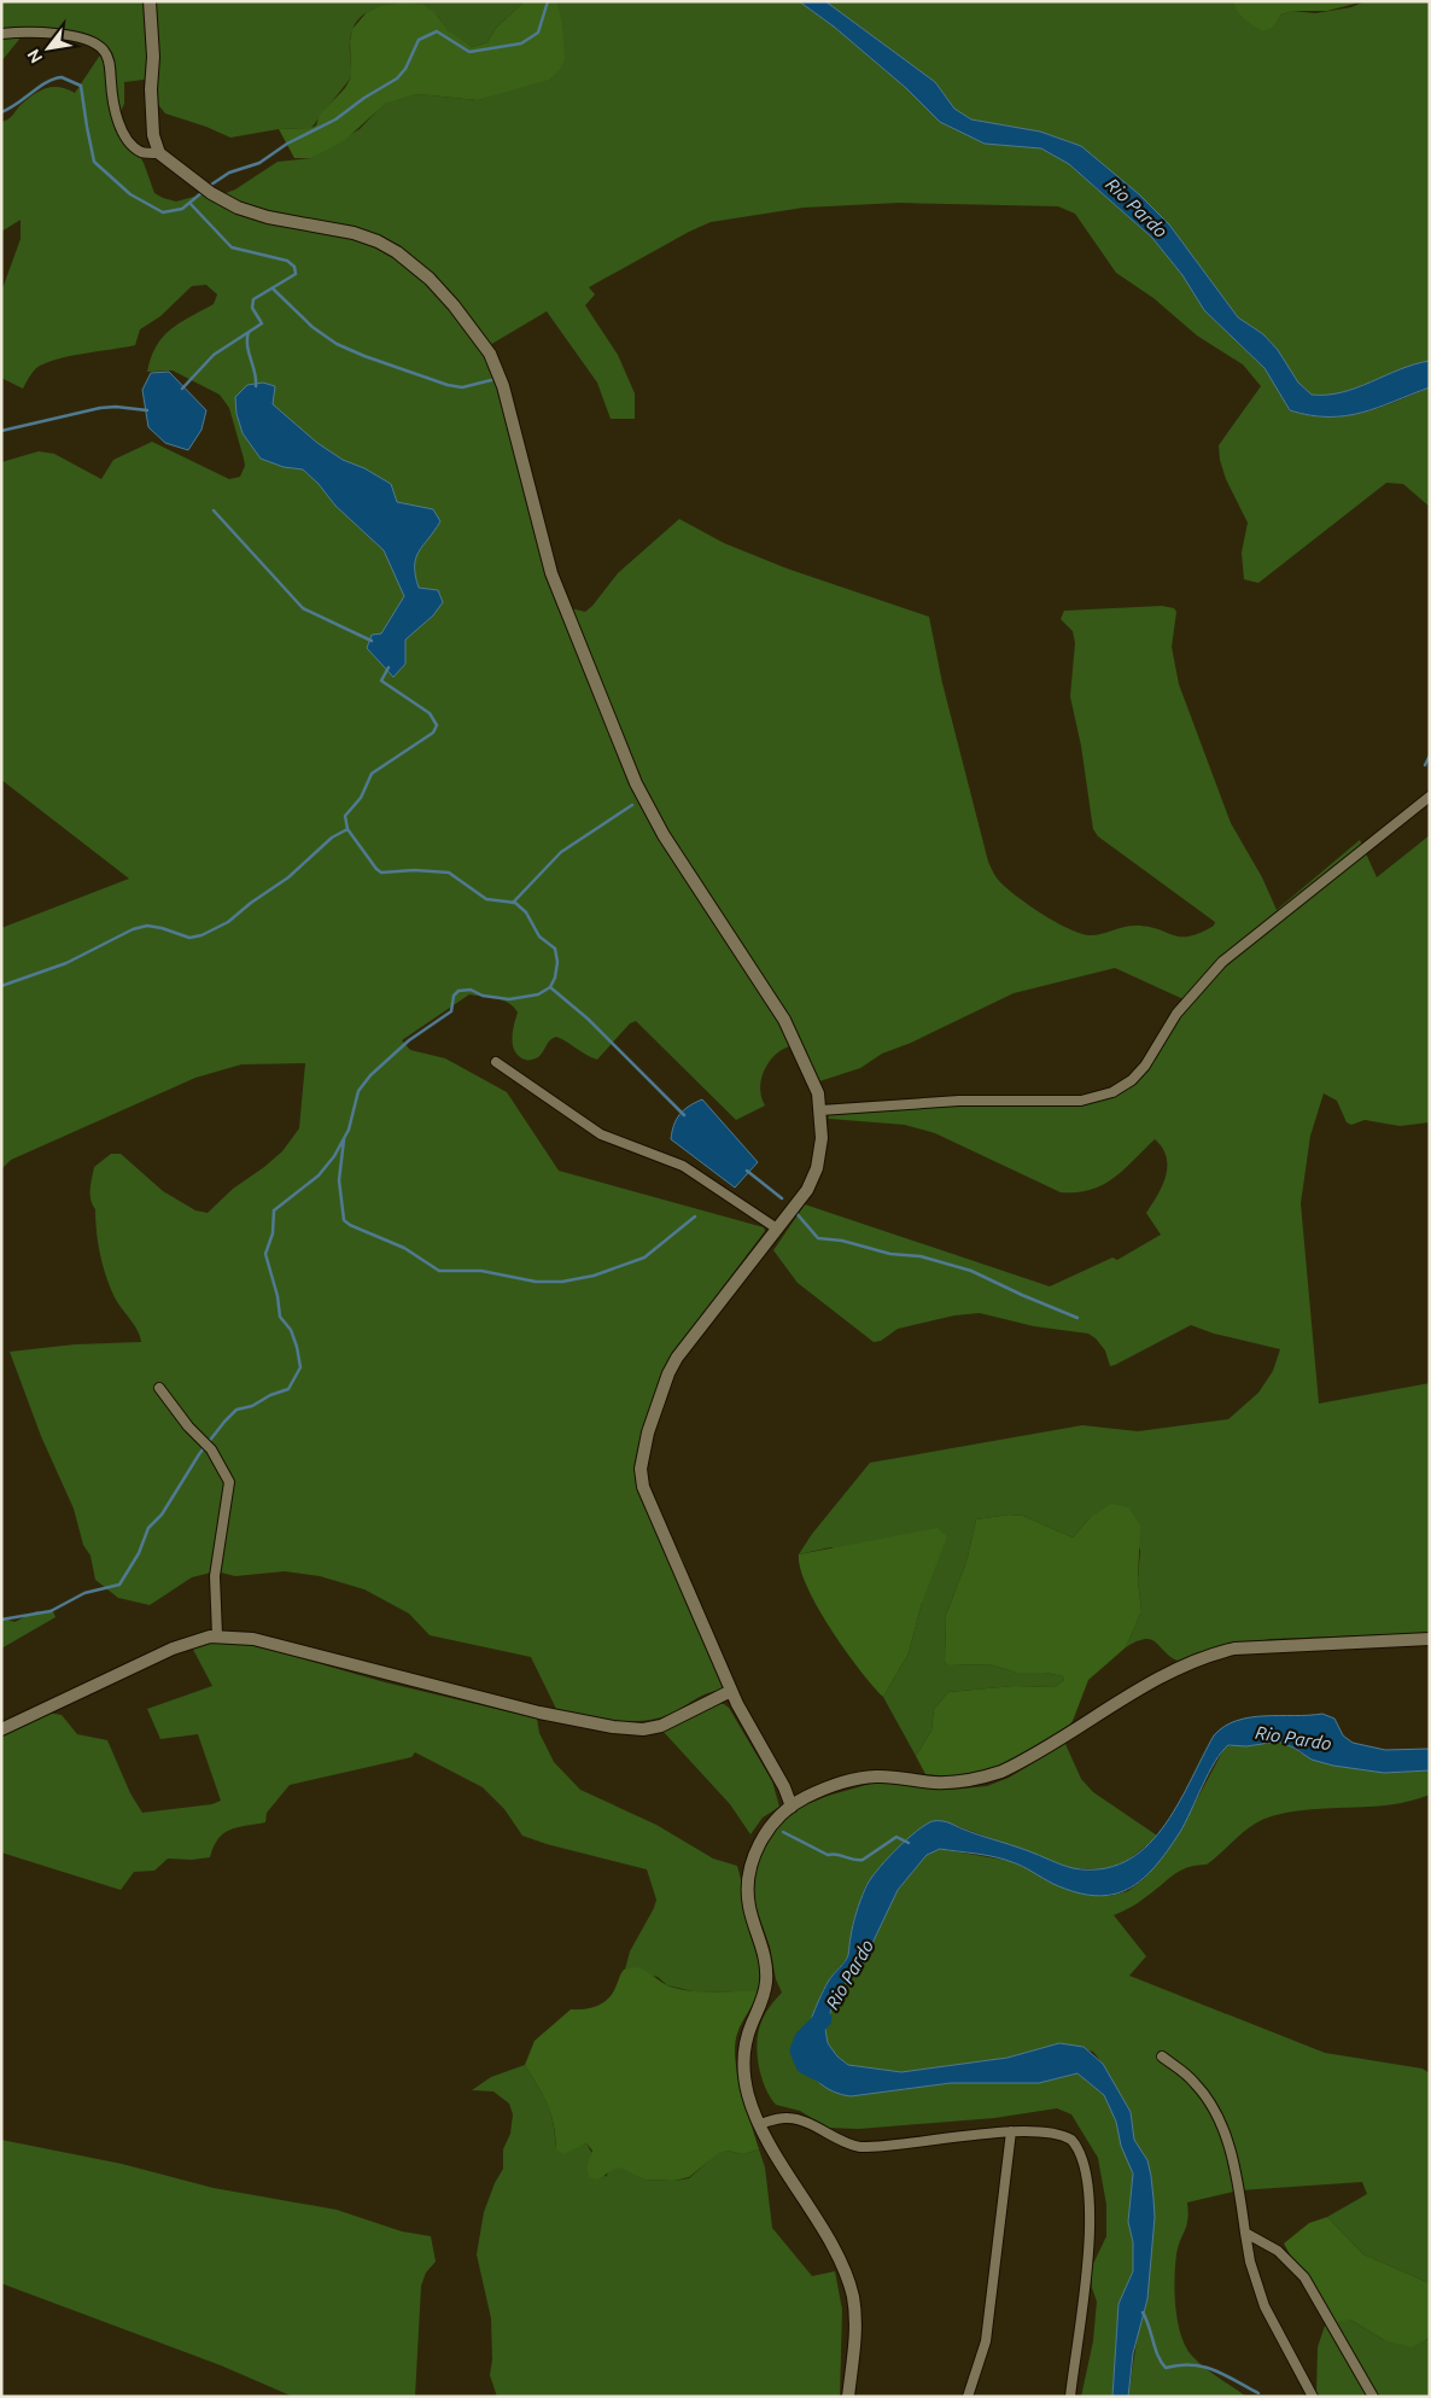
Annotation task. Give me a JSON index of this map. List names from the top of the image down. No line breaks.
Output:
{"water":["Rio Pardo"],"north":"bottom left"}
